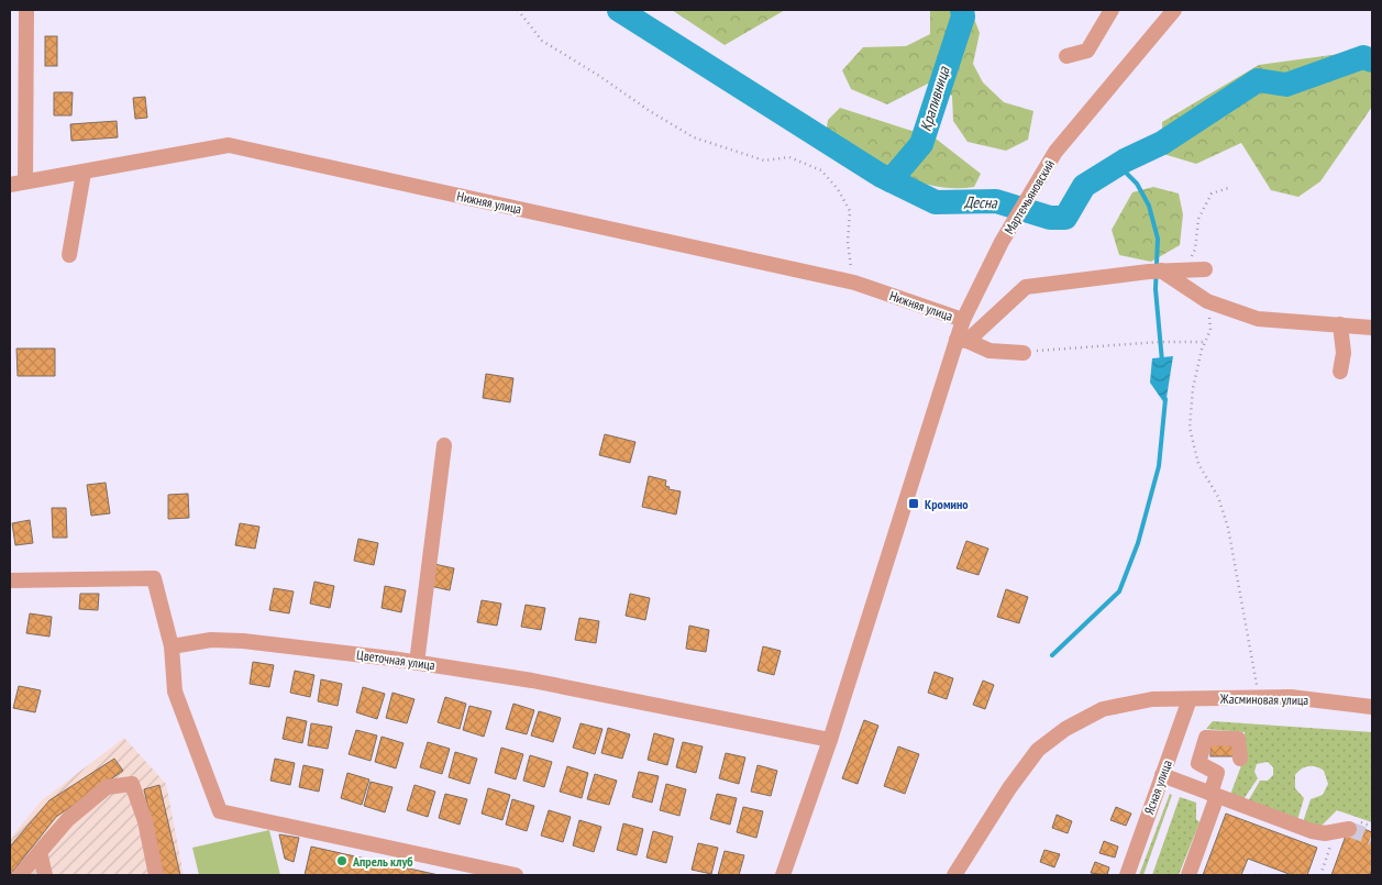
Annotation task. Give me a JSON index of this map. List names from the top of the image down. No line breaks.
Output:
{"streets":{"street":["Мартемьяновский","Нижняя улица","Цветочная улица","Жасминовая улица","Ясная улица"]},"crossings":[["Мартемьяновский","Нижняя улица"],["Мартемьяновский","Цветочная улица"],["Жасминовая улица","Ясная улица"]],"water":["Крапивница","Десна"],"places":{"transit":["Кромино"],"other":["Апрель клуб"]}}
